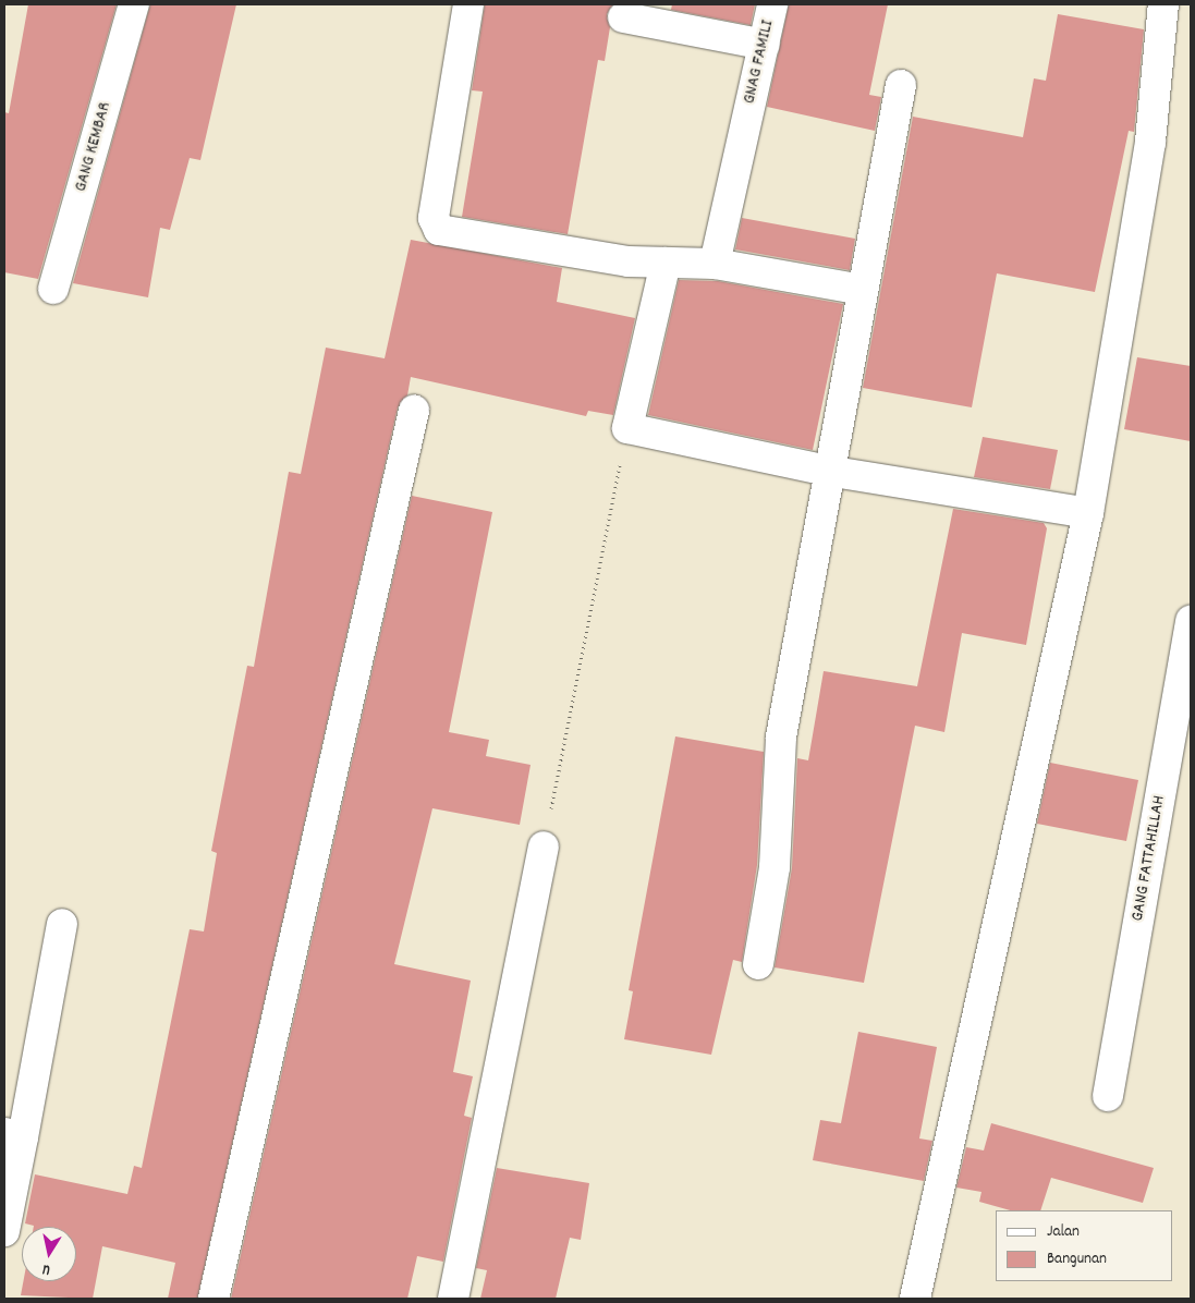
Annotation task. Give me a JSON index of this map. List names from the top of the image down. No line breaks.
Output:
{"streets":{"street":["GNAG FAMILI","GANG KEMBAR","GANG FATTAHILLAH"]},"legend":["Jalan","Bangunan"],"north":"bottom"}
